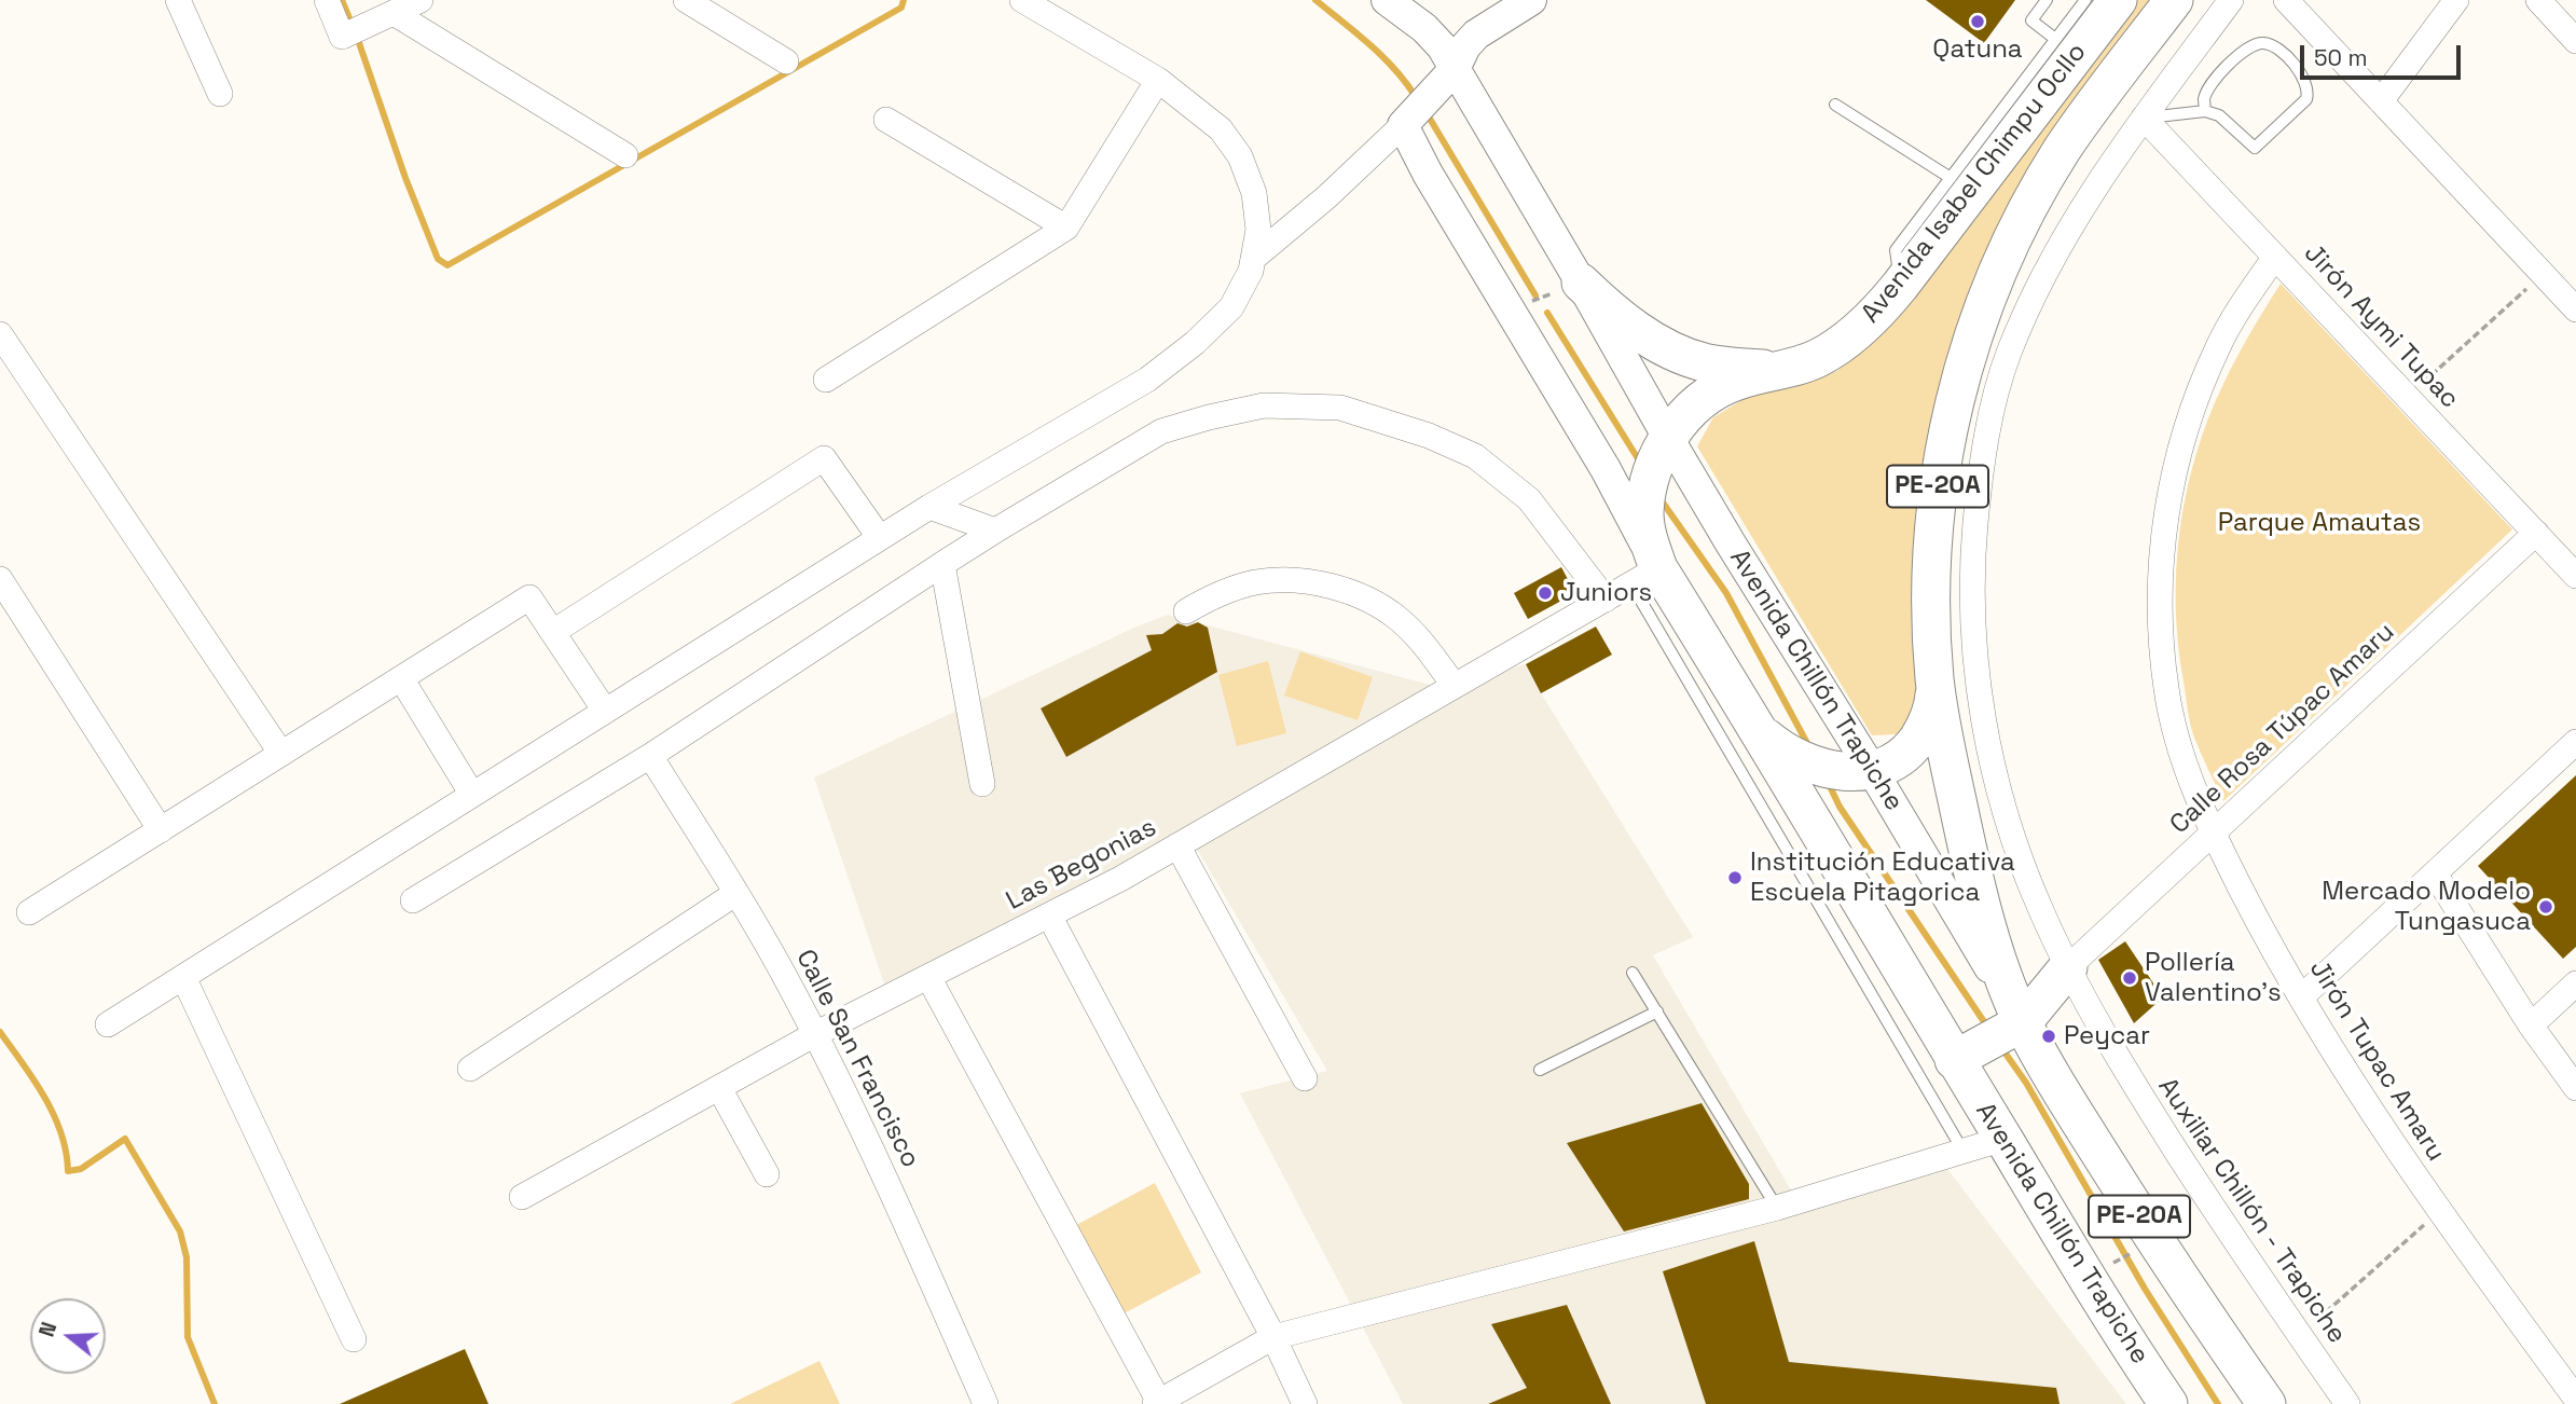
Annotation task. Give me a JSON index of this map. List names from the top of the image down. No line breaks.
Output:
{"streets":{"main road":["Avenida Isabel Chimpu Ocllo","PE-20A","Avenida Chillón Trapiche"],"street":["Jirón Aymi Tupac","Calle Rosa Túpac Amaru","Las Begonias","Calle San Francisco","Jirón Tupac Amaru","Auxiliar Chillón - Trapiche"]},"crossings":[["Avenida Isabel Chimpu Ocllo","Avenida Chillón Trapiche"],["Avenida Isabel Chimpu Ocllo","Las Begonias"],["Jirón Aymi Tupac","Calle Rosa Túpac Amaru"],["Jirón Aymi Tupac","Jirón Tupac Amaru"],["Jirón Aymi Tupac","Auxiliar Chillón - Trapiche"],["Avenida Chillón Trapiche","Las Begonias"],["Calle Rosa Túpac Amaru","Jirón Tupac Amaru"],["Calle Rosa Túpac Amaru","Auxiliar Chillón - Trapiche"],["Las Begonias","Calle San Francisco"]],"parks":["Parque Amautas"],"places":["Qatuna","Juniors","Institución Educativa Escuela Pitagorica","Mercado Modelo Tungasuca","Pollería Valentino's","Peycar"],"scale_bar":"50 m","north":"left"}
